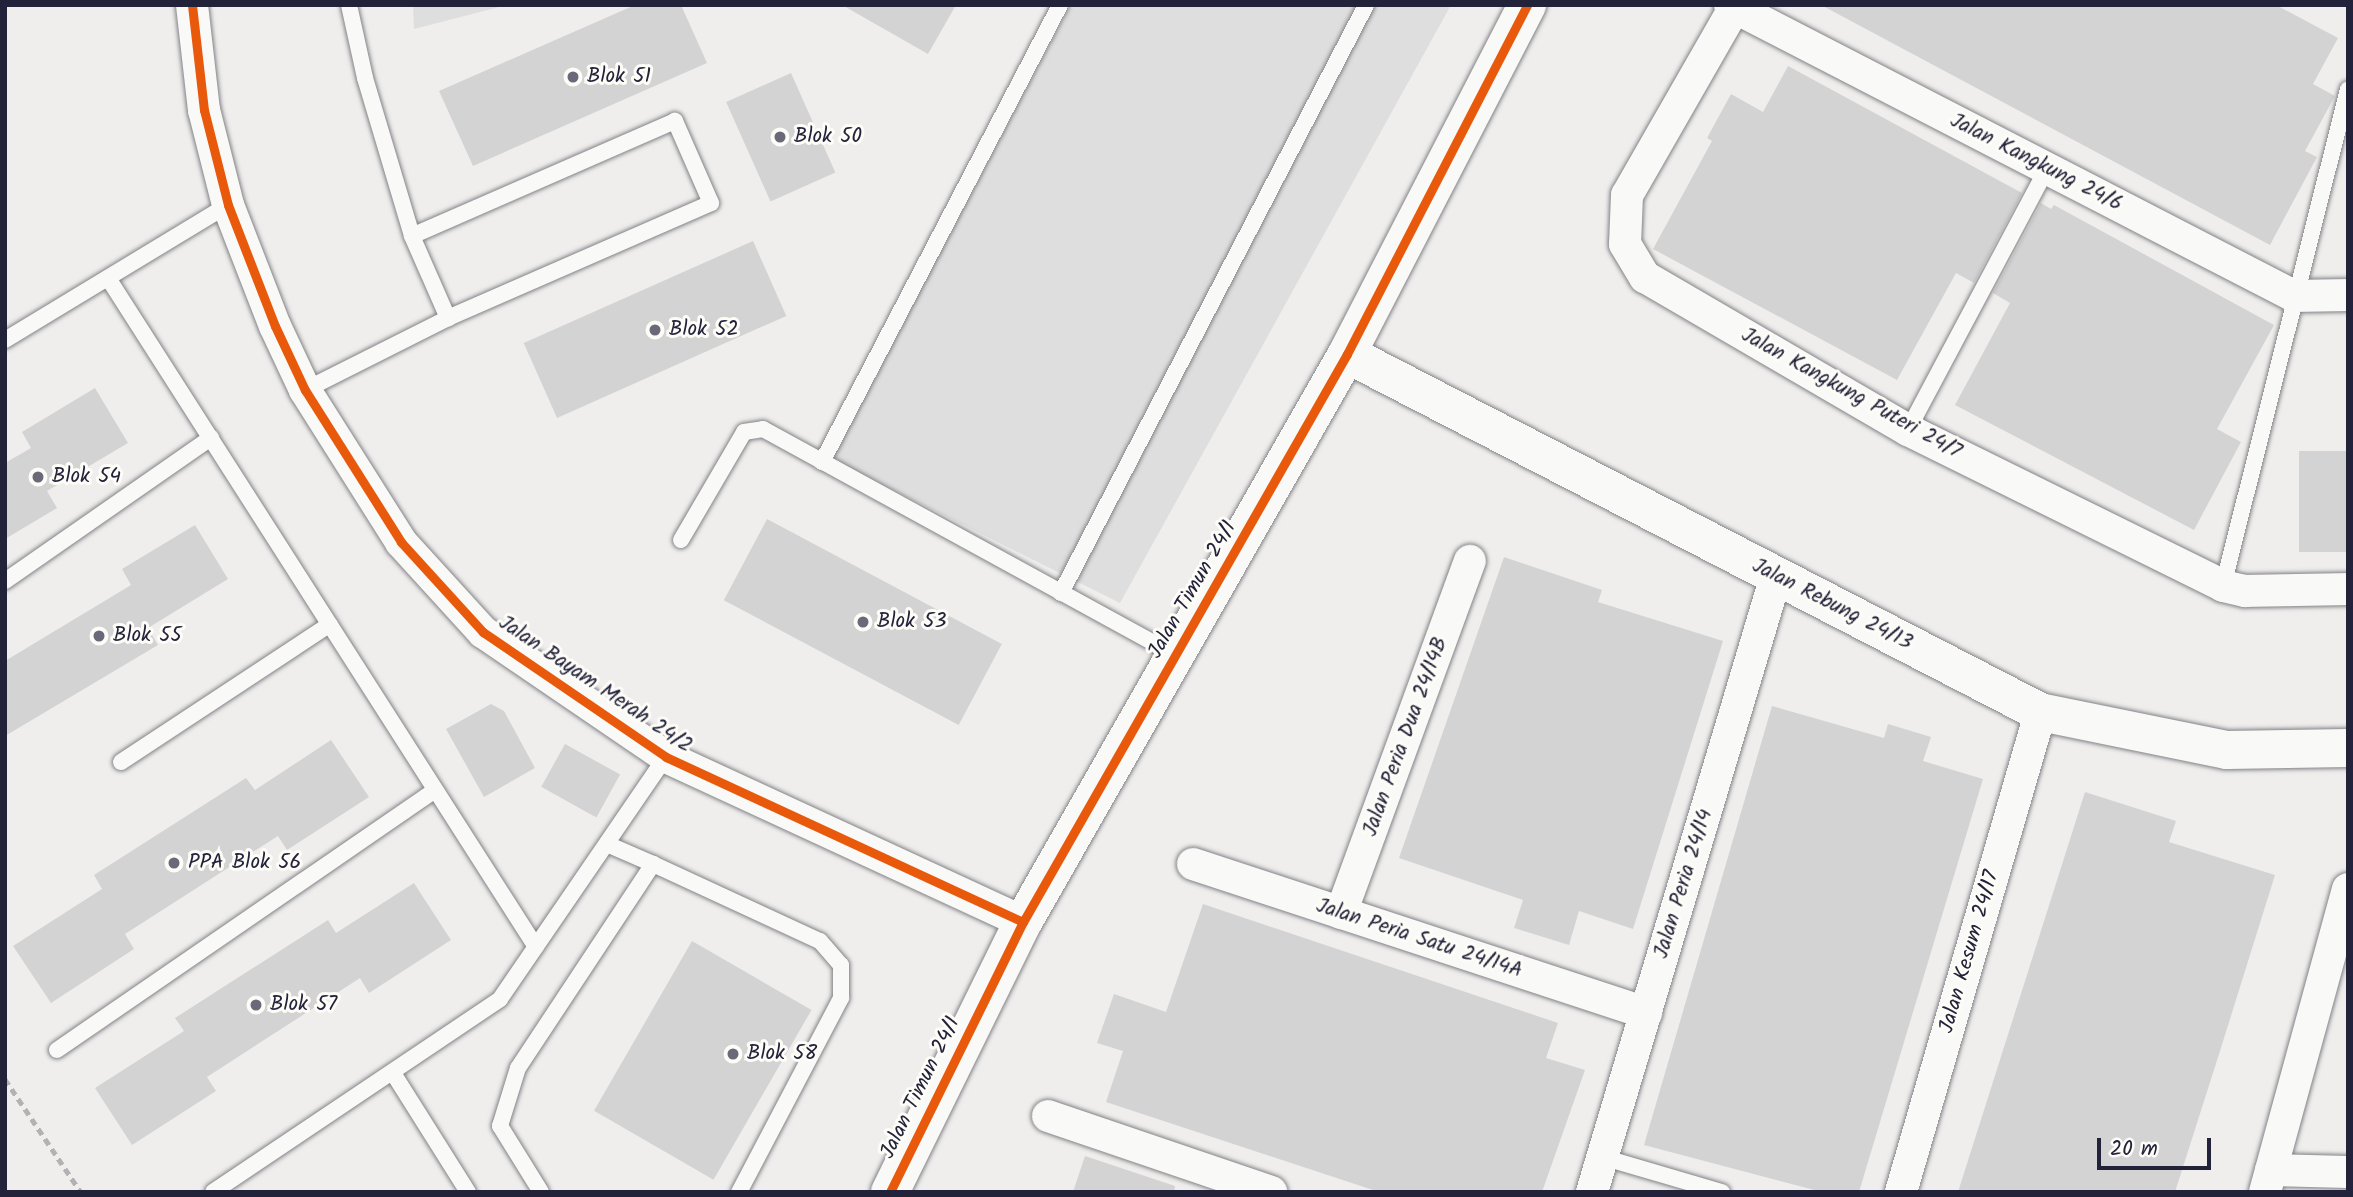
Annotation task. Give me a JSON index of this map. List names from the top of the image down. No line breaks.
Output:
{"streets":{"street":["Jalan Kangkung 24/6","Jalan Kangkung Puteri 24/7","Jalan Timun 24/1","Jalan Rebung 24/13","Jalan Bayam Merah 24/2","Jalan Peria Dua 24/14B","Jalan Peria 24/14","Jalan Peria Satu 24/14A","Jalan Kesum 24/17"]},"crossings":[["Jalan Kangkung 24/6","Jalan Kangkung Puteri 24/7"],["Jalan Timun 24/1","Jalan Rebung 24/13"],["Jalan Timun 24/1","Jalan Bayam Merah 24/2"],["Jalan Rebung 24/13","Jalan Peria 24/14"],["Jalan Rebung 24/13","Jalan Kesum 24/17"],["Jalan Peria Dua 24/14B","Jalan Peria Satu 24/14A"],["Jalan Peria 24/14","Jalan Peria Satu 24/14A"]],"places":["Blok 51","Blok 50","Blok 52","Blok 54","Blok 53","Blok 55","PPA Blok 56","Blok 57","Blok 58"],"scale_bar":"20 m"}
